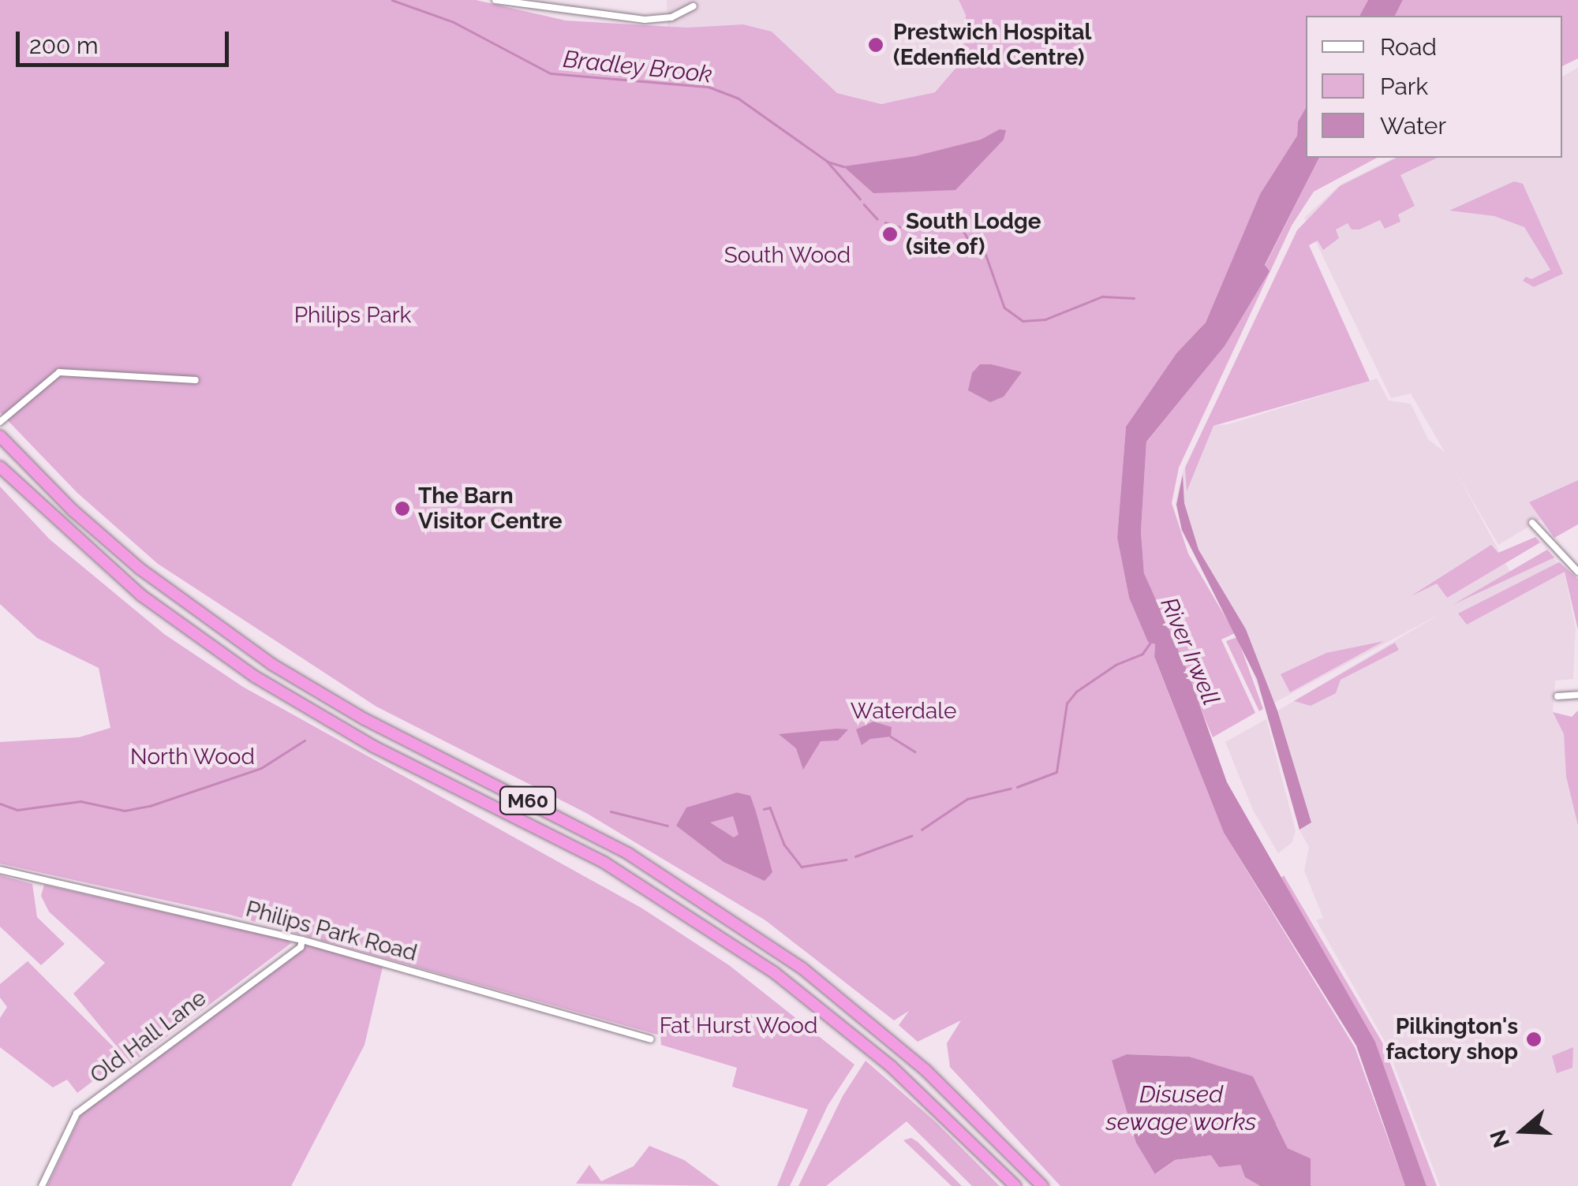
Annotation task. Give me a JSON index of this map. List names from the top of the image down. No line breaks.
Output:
{"streets":{"highway":["M60"],"street":["Philips Park Road","Old Hall Lane"]},"crossings":[["Philips Park Road","Old Hall Lane"]],"water":["Bradley Brook","River Irwell","Disused sewage works"],"parks":["South Wood","Philips Park","Waterdale","North Wood","Fat Hurst Wood"],"places":["Prestwich Hospital (Edenfield Centre)","South Lodge (site of)","The Barn Visitor Centre","Pilkington's factory shop"],"legend":["Road","Park","Water"],"scale_bar":"200 m","north":"left"}
